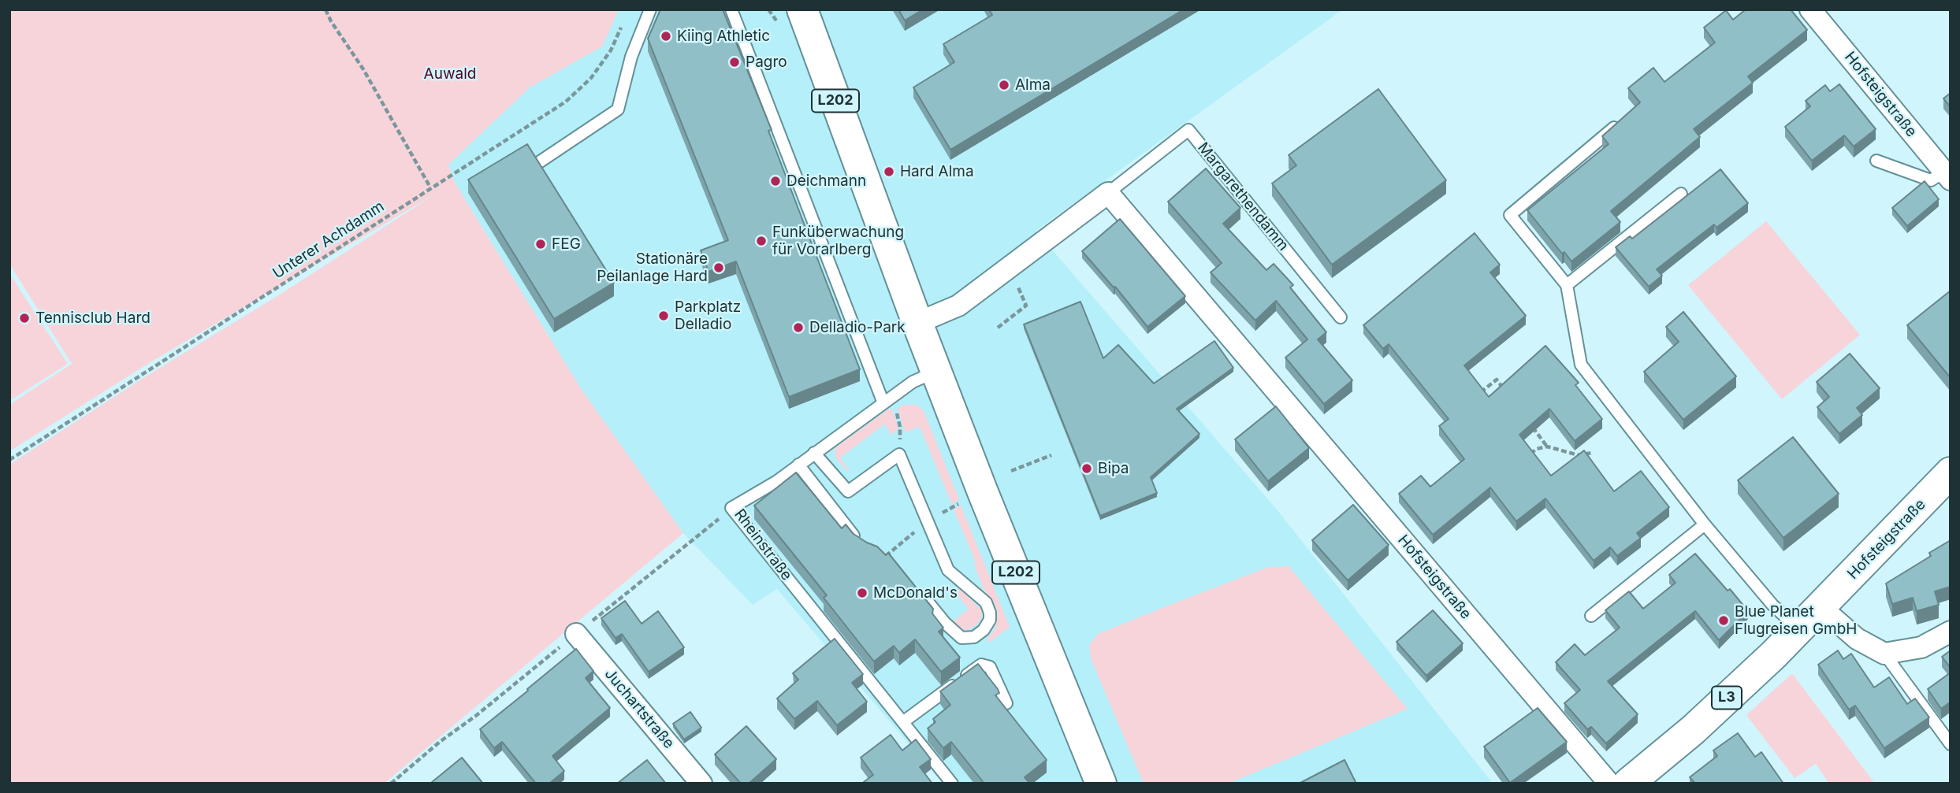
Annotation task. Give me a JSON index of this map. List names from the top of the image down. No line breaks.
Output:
{"streets":{"main road":["Hofsteigstraße","L202","L3"],"street":["Margarethendamm","Juchartstraße"],"lane":["Rheinstraße"],"path":["Unterer Achdamm"]},"crossings":[["Hofsteigstraße","Margarethendamm"],["L202","Margarethendamm"],["L202","Rheinstraße"]],"parks":["Auwald"],"places":["Kiing Athletic","Pagro","Alma","Hard Alma","Deichmann","Funküberwachung für Vorarlberg","FEG","Stationäre Peilanlage Hard","Parkplatz Delladio","Tennisclub Hard","Delladio-Park","Bipa","McDonald's","Blue Planet Flugreisen GmbH"]}
